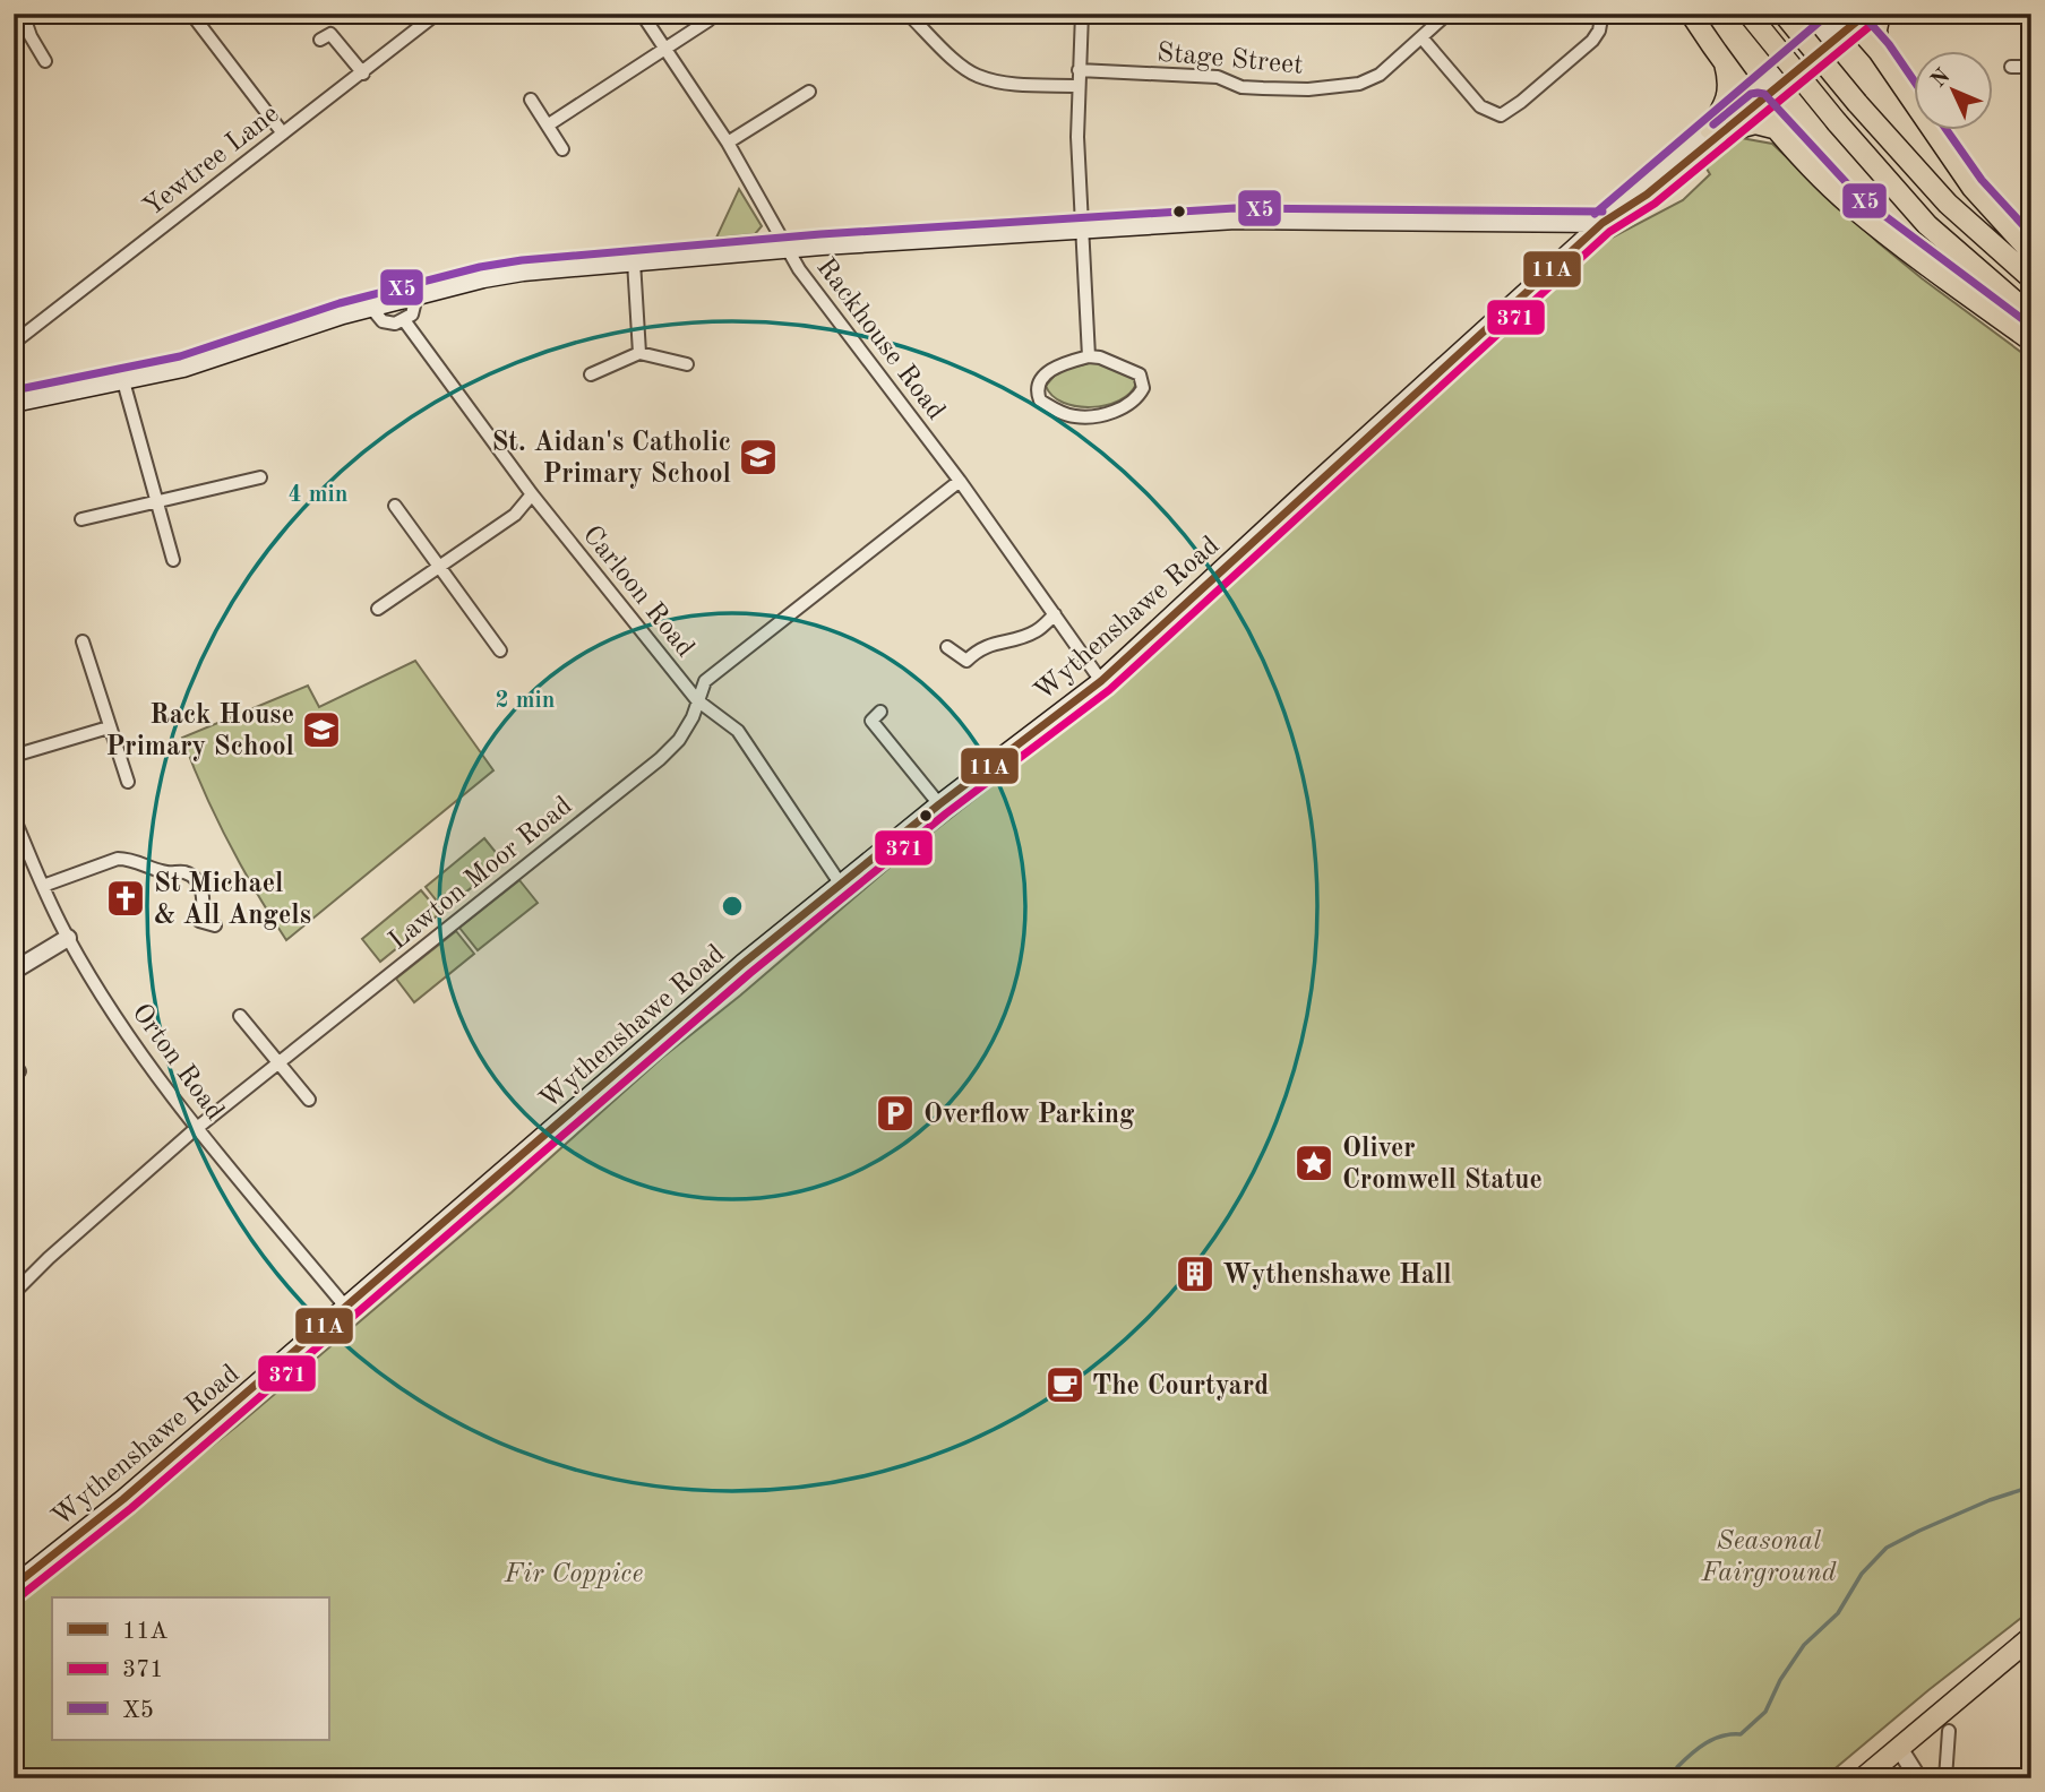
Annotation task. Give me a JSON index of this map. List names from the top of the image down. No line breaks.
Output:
{"streets":{"main road":["Wythenshawe Road"],"street":["Stage Street","Yewtree Lane","Rackhouse Road","Carloon Road","Lawton Moor Road","Orton Road"]},"crossings":[["Rackhouse Road","Wythenshawe Road"],["Rackhouse Road","Lawton Moor Road"],["Carloon Road","Wythenshawe Road"],["Carloon Road","Lawton Moor Road"],["Wythenshawe Road","Orton Road"],["Lawton Moor Road","Orton Road"]],"parks":["Seasonal Fairground","Fir Coppice"],"places":{"school or university":["St. Aidan's Catholic Primary School","Rack House Primary School"],"church":["St Michael & All Angels"],"parking":["Overflow Parking"],"place":["Oliver Cromwell Statue"],"building":["Wythenshawe Hall"],"cafe":["The Courtyard"]},"lines":["transit line 11A","transit line X5","transit line 371"],"legend":["11A","371","X5"],"north":"top left","rings":["4 min","2 min"]}
